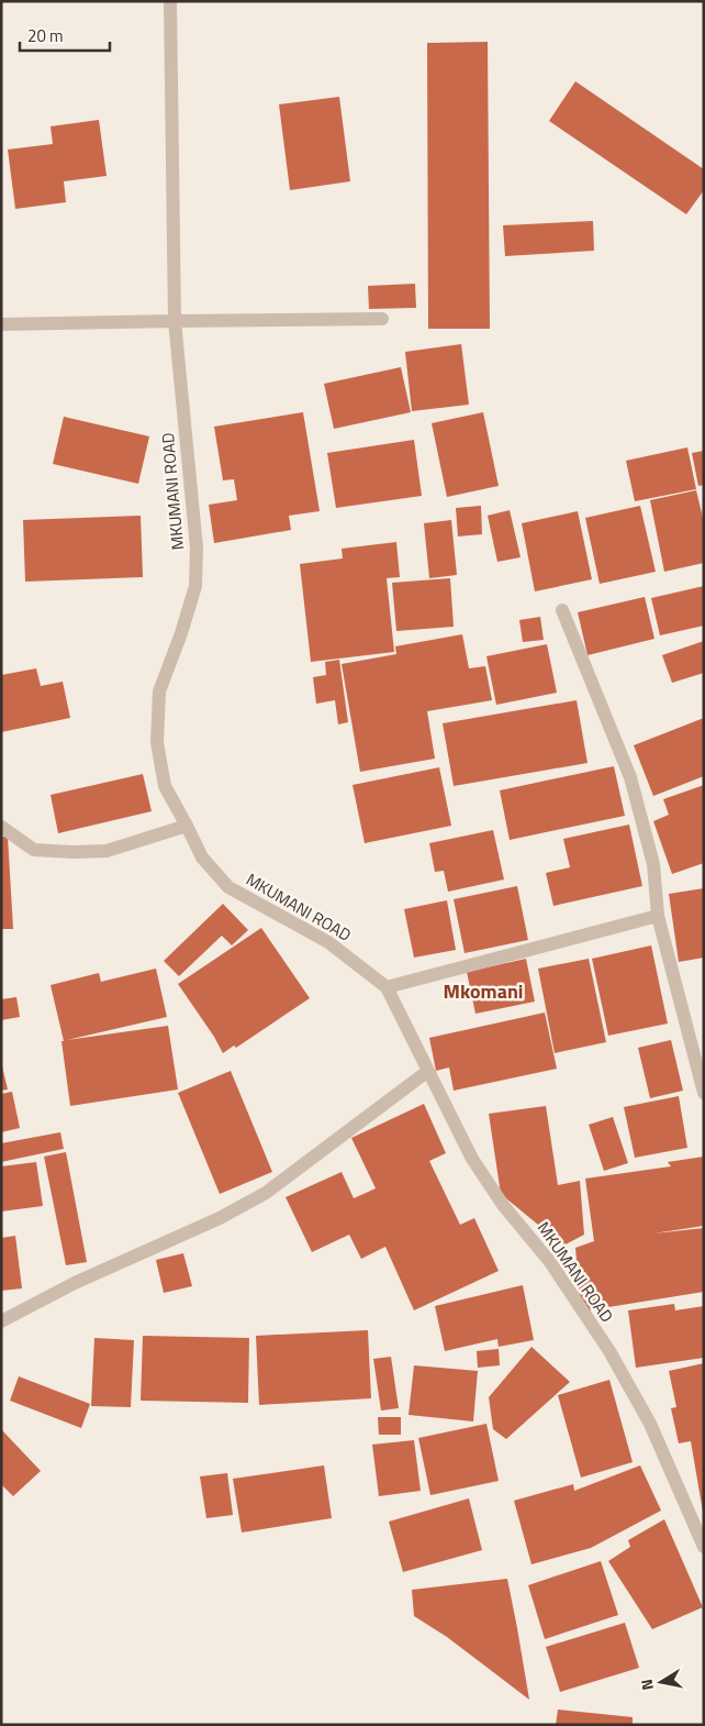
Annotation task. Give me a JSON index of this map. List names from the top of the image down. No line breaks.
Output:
{"streets":{"street":["MKUMANI ROAD"]},"districts":["Mkomani"],"scale_bar":"20 m","north":"left"}
